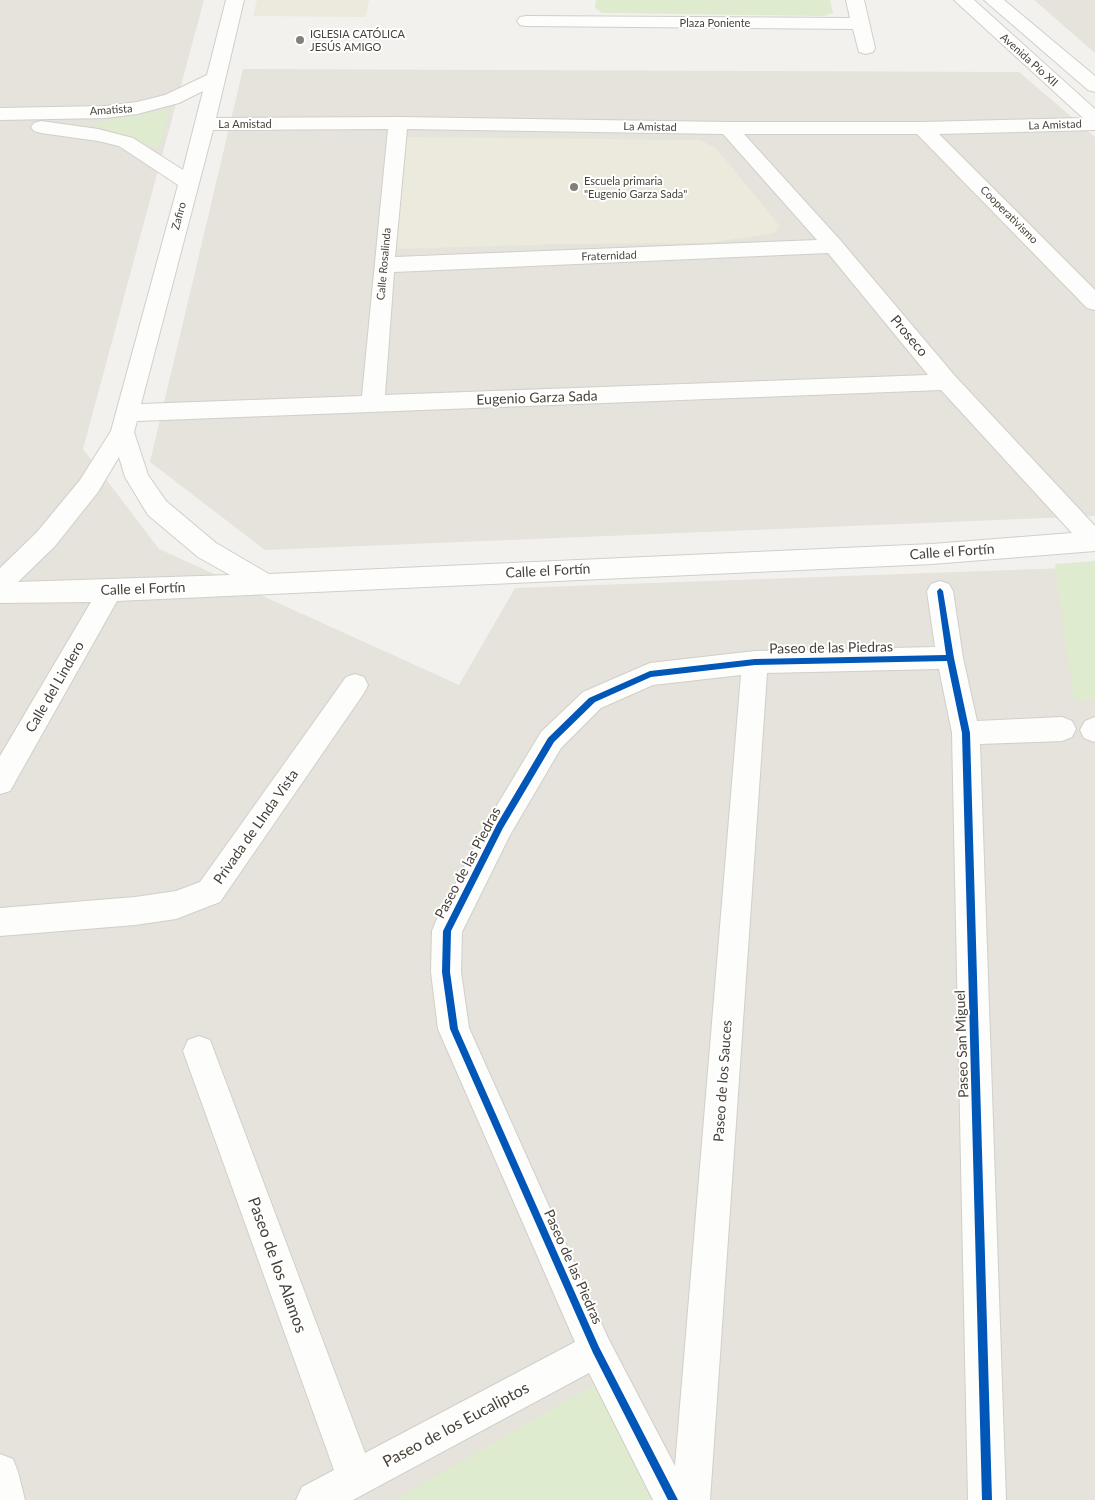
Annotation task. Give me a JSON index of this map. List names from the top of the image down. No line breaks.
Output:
{"streets":{"street":["Plaza Poniente","Avenida Pío XII","Amatista","La Amistad","Cooperativismo","Zafiro","Fraternidad","Calle Rosalinda","Proseco","Eugenio Garza Sada","Calle el Fortín","Paseo de las Piedras","Calle del Lindero","Privada de LInda Vista","Paseo San Miguel","Paseo de los Sauces","Paseo de los Alamos","Paseo de los Eucaliptos"]},"crossings":[["Amatista","Zafiro"],["La Amistad","Cooperativismo"],["La Amistad","Zafiro"],["La Amistad","Calle Rosalinda"],["La Amistad","Proseco"],["Zafiro","Eugenio Garza Sada"],["Fraternidad","Calle Rosalinda"],["Fraternidad","Proseco"],["Calle Rosalinda","Eugenio Garza Sada"],["Proseco","Eugenio Garza Sada"],["Proseco","Calle el Fortín"],["Calle el Fortín","Calle del Lindero"],["Paseo de las Piedras","Paseo San Miguel"],["Paseo de las Piedras","Paseo de los Sauces"],["Paseo de las Piedras","Paseo de los Eucaliptos"],["Paseo de los Alamos","Paseo de los Eucaliptos"]],"places":["IGLESIA CATÓLICA JESÚS AMIGO","Escuela primaria \"Eugenio Garza Sada\""]}
